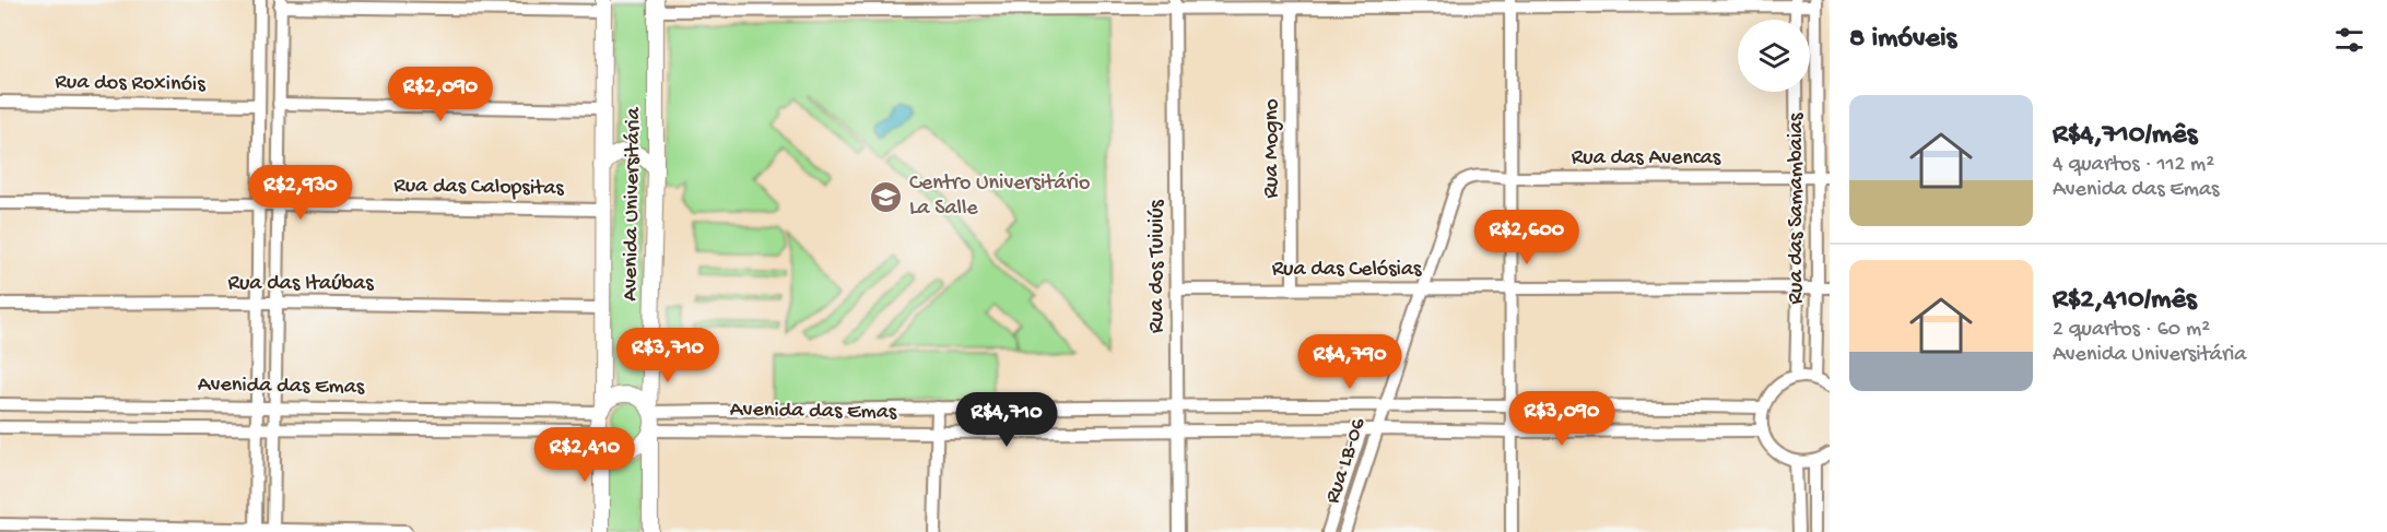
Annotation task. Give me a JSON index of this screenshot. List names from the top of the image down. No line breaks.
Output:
{"streets":{"main road":["Avenida Universitária"],"street":["Rua dos Roxinóis","Rua Mogno","Rua das Avencas","Rua das Calopsitas","Rua das Samambaias","Rua dos Tuiuiús","Rua das Celósias","Rua das Itaúbas","Avenida das Emas","Rua LB-06"]},"crossings":[["Rua Mogno","Rua das Celósias"],["Rua das Avencas","Rua das Samambaias"],["Rua das Avencas","Rua LB-06"],["Rua das Calopsitas","Avenida Universitária"],["Avenida Universitária","Rua das Itaúbas"],["Avenida Universitária","Avenida das Emas"],["Rua das Samambaias","Rua das Celósias"],["Rua dos Tuiuiús","Rua das Celósias"],["Rua dos Tuiuiús","Avenida das Emas"],["Rua das Celósias","Rua LB-06"],["Avenida das Emas","Rua LB-06"]],"places":{"school or university":["Centro Universitário La Salle"]},"page":{"heading":"8 imóveis","price":["R$2,090","R$2,930","R$2,600","R$3,710","R$4,790","R$3,090","R$4,710","R$2,410"],"list":[{"name":"R$4,710/mês","note":"4 quartos · 112 m² · Avenida das Emas"},{"name":"R$2,410/mês","note":"2 quartos · 60 m² · Avenida Universitária"}]}}
